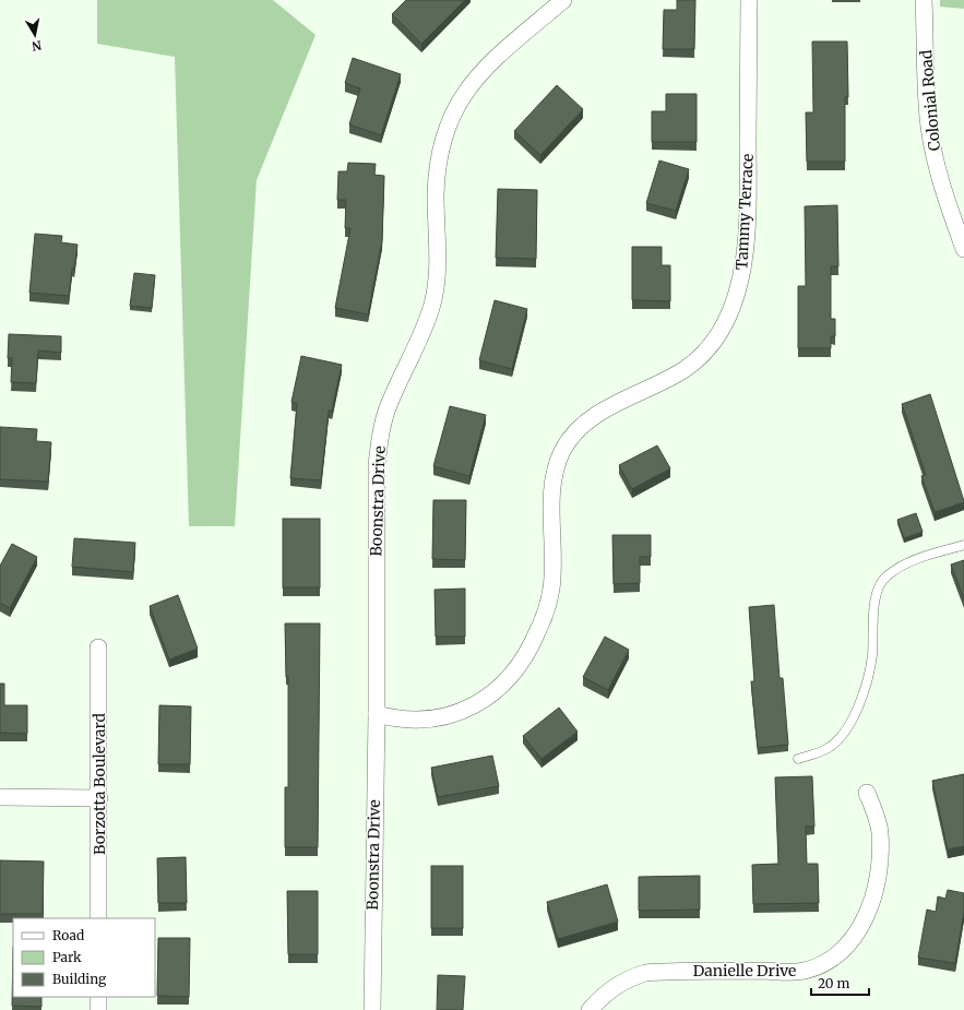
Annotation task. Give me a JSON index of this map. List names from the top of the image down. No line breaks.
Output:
{"streets":{"street":["Colonial Road","Tammy Terrace","Boonstra Drive","Borzotta Boulevard","Danielle Drive"]},"crossings":[["Tammy Terrace","Boonstra Drive"]],"legend":["Road","Park","Building"],"scale_bar":"20 m","north":"bottom"}
